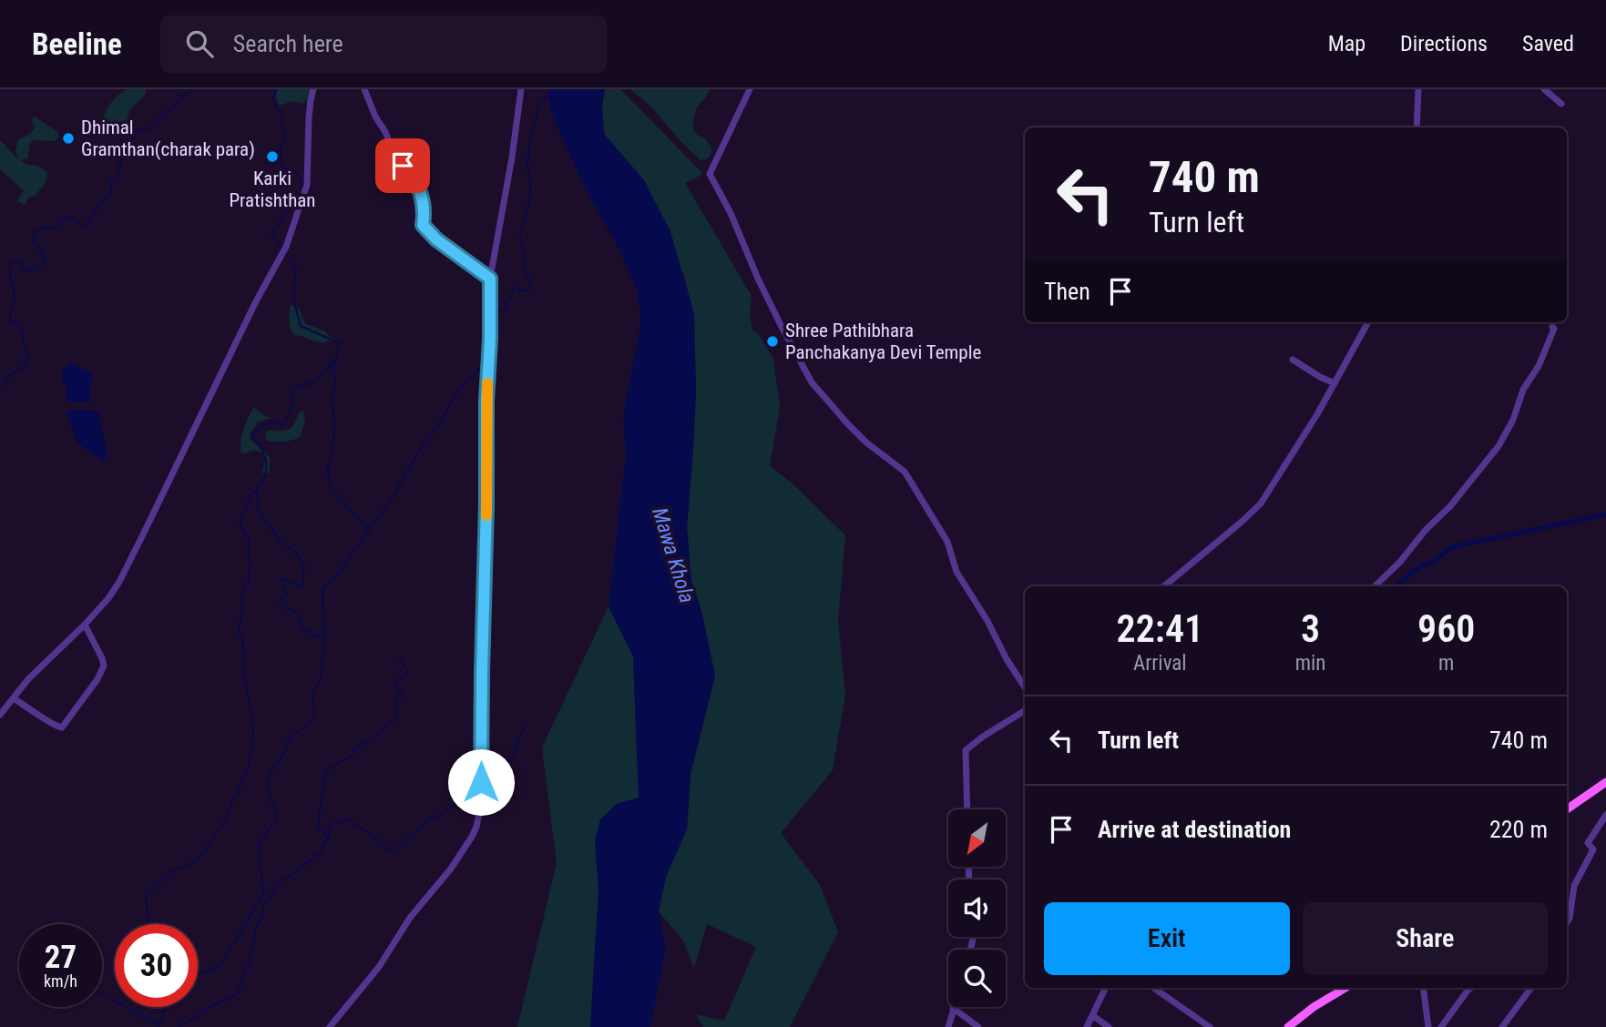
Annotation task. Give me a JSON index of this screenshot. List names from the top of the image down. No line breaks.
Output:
{"water":["Mawa Khola"],"places":["Dhimal Gramthan(charak para)","Karki Pratishthan","Shree Pathibhara Panchakanya Devi Temple"],"north":"bottom left","page":{"header":"Beeline","search":"Search here","nav":["Map","Directions","Saved"],"turn":["740 m","Turn left"],"then":"Then","eta":["22:41","Arrival","3","min","960","m"],"list":[{"name":"Turn left","value":"740 m"},{"name":"Arrive at destination","value":"220 m"}],"buttons":["Exit","Share"],"speed":"27 km/h","limit":"30"}}
